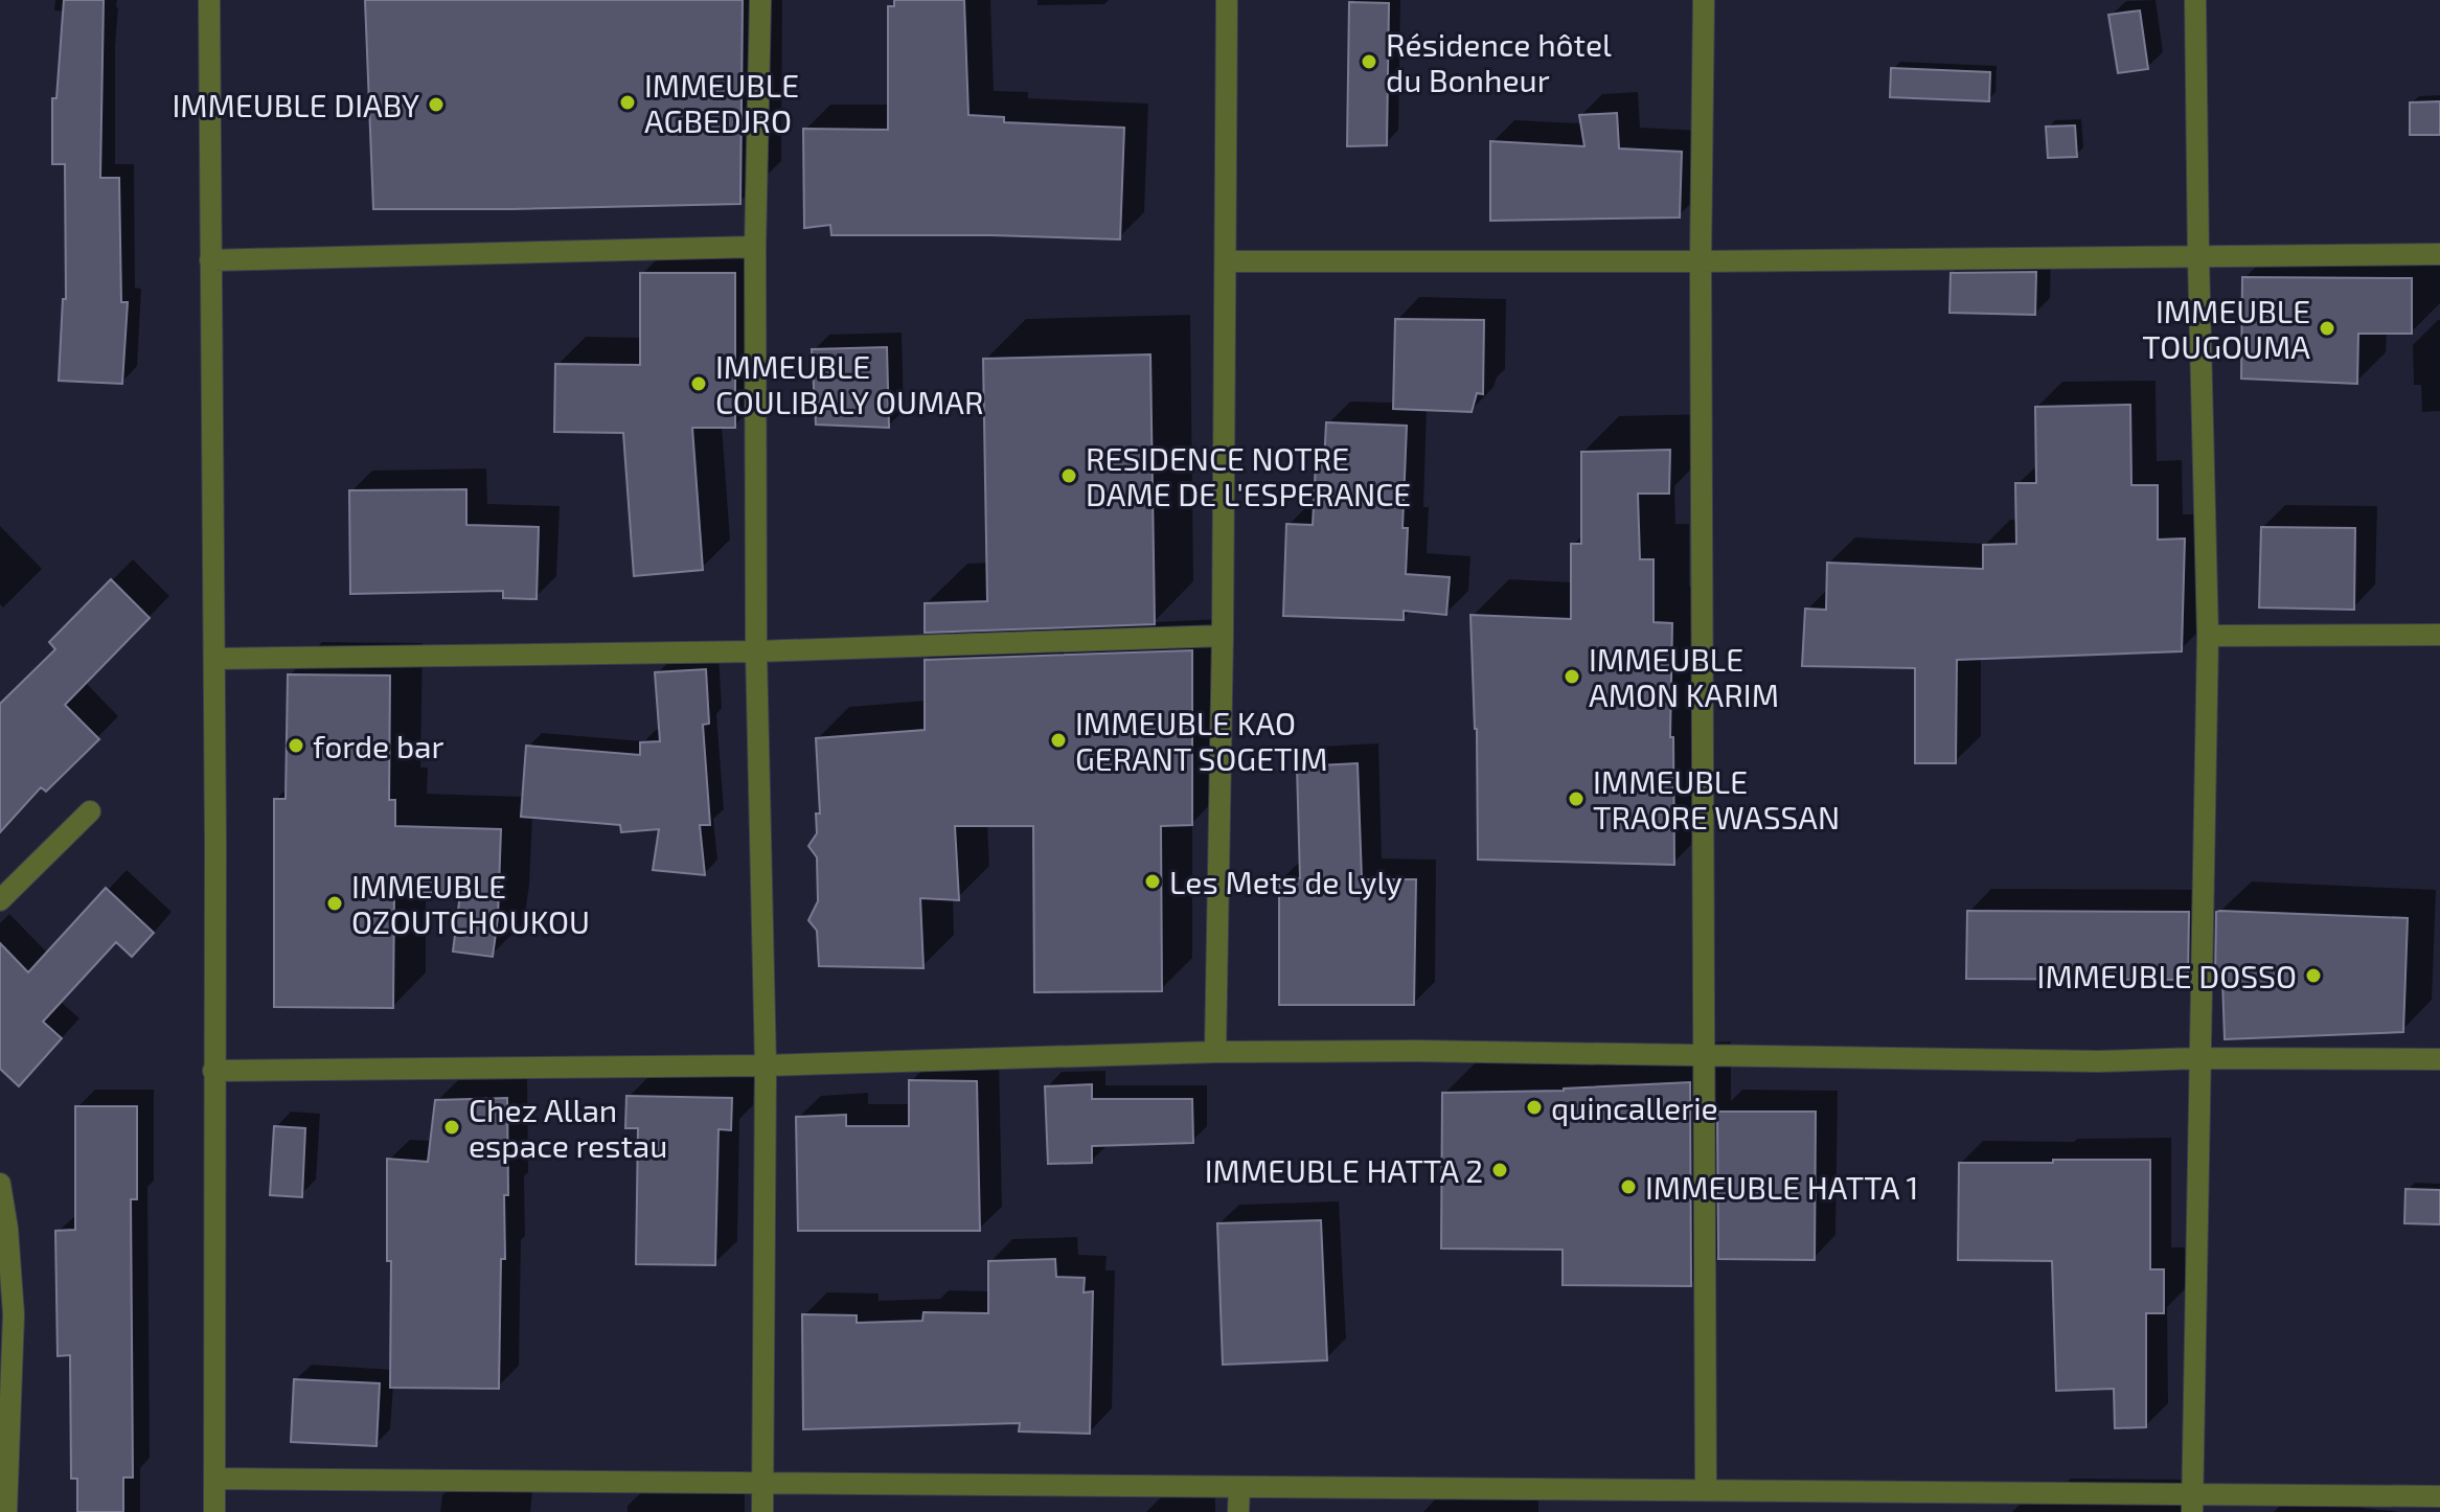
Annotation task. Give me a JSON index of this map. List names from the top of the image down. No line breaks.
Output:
{"places":["Résidence hôtel du Bonheur","IMMEUBLE AGBEDJRO","IMMEUBLE DIABY","IMMEUBLE TOUGOUMA","IMMEUBLE COULIBALY OUMAR","RESIDENCE NOTRE DAME DE L'ESPERANCE","IMMEUBLE AMON KARIM","IMMEUBLE KAO GERANT SOGETIM","forde bar","IMMEUBLE TRAORE WASSAN","Les Mets de Lyly","IMMEUBLE OZOUTCHOUKOU","IMMEUBLE DOSSO","quincallerie","Chez Allan espace restau","IMMEUBLE HATTA 2","IMMEUBLE HATTA 1"]}
